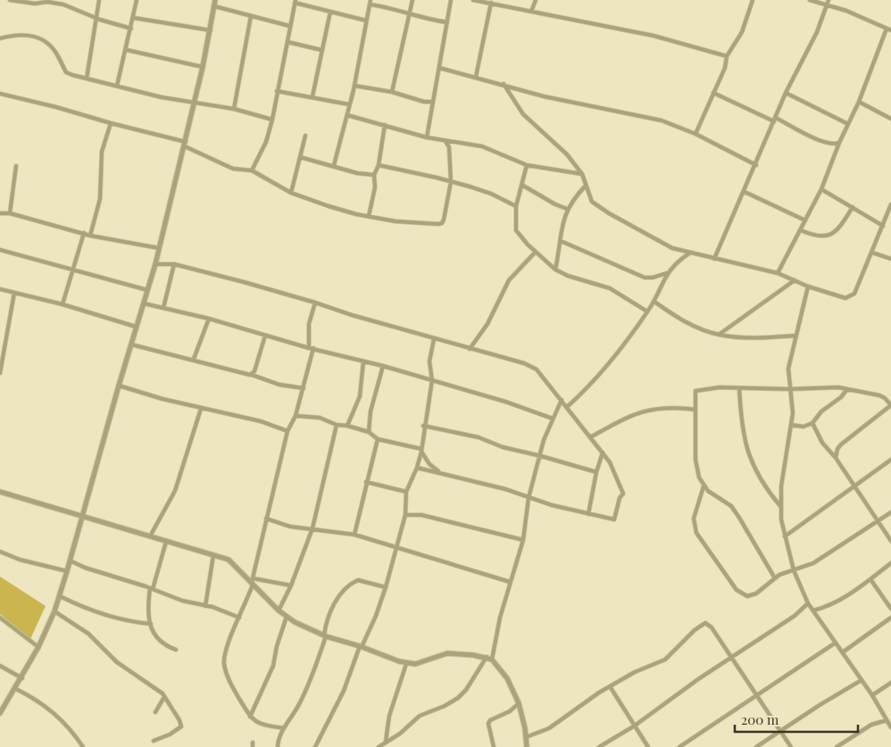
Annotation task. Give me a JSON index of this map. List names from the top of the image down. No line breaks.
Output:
{"scale_bar":"200 m"}
